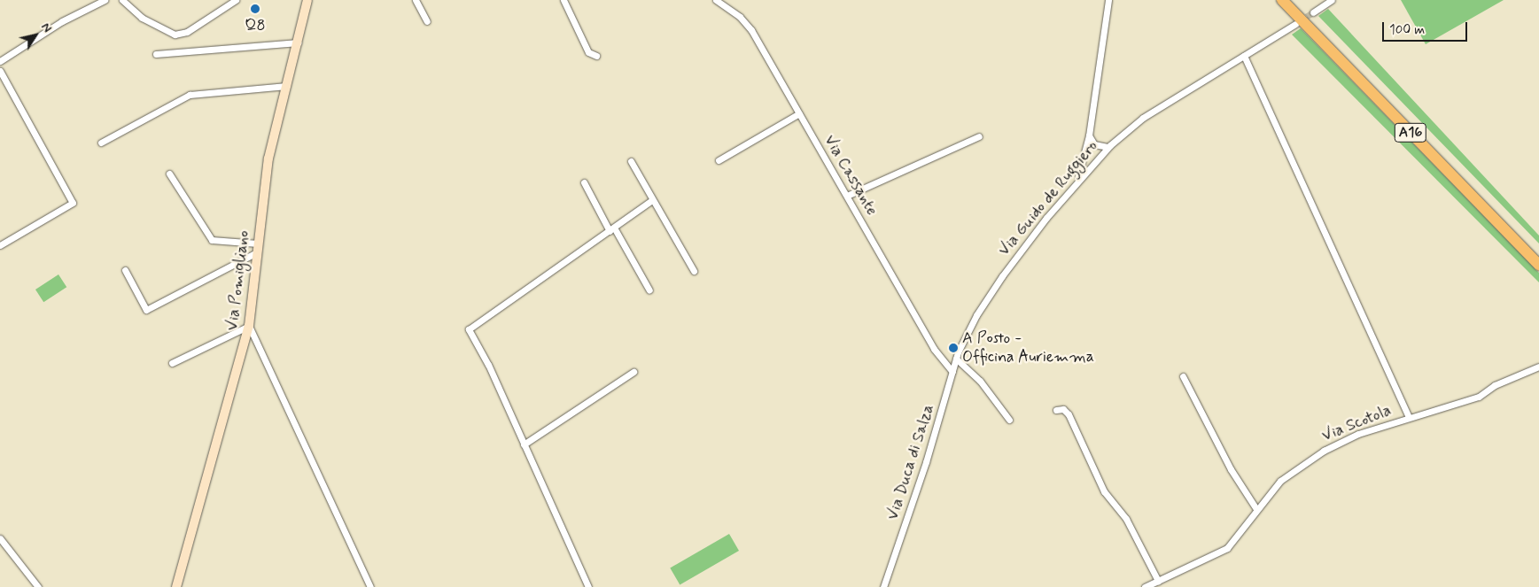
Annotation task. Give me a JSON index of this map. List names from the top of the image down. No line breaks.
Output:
{"streets":{"highway":["A16"],"street":["Via Cassante","Via Guido de Ruggiero","Via Pomigliano","Via Scotola","Via Duca di Salza"]},"crossings":[["Via Cassante","Via Duca di Salza"],["Via Guido de Ruggiero","Via Duca di Salza"]],"places":["Q8","A Posto - Officina Auriemma"],"scale_bar":"100 m","north":"top right"}
